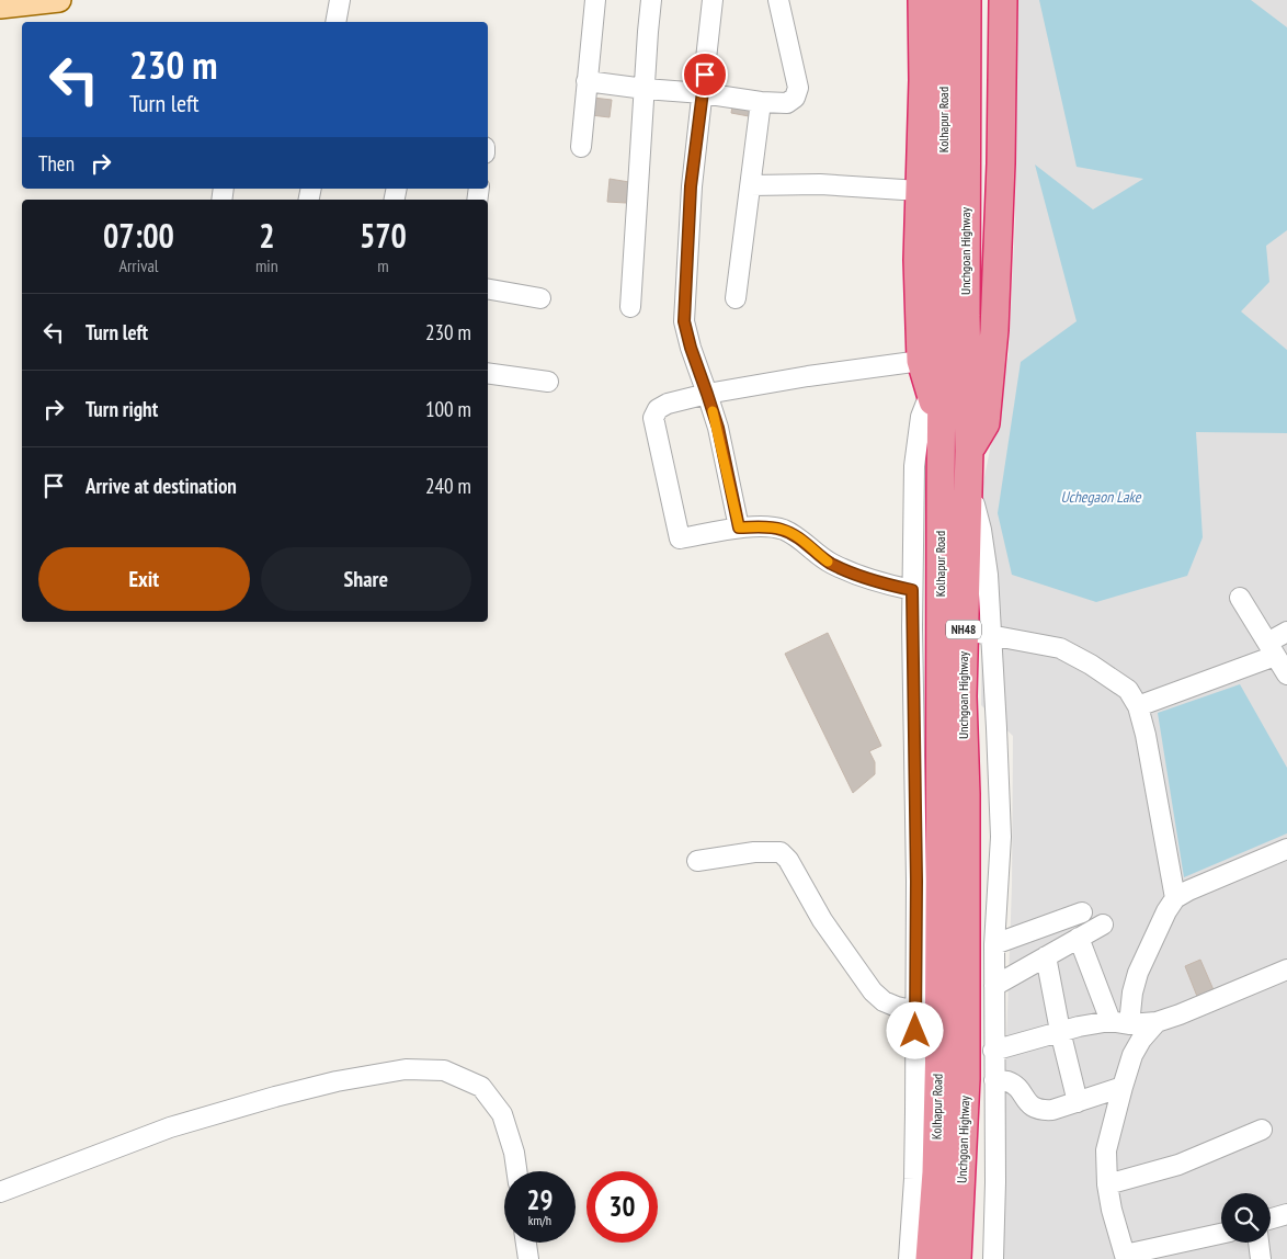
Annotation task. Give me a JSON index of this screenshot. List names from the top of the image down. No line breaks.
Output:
{"streets":{"highway":["Kolhapur Road","Unchgoan Highway","NH48"]},"water":["Uchegaon Lake"],"page":{"turn":["230 m","Turn left"],"then":"Then","eta":["07:00","Arrival","2","min","570","m"],"list":[{"name":"Turn left","value":"230 m"},{"name":"Turn right","value":"100 m"},{"name":"Arrive at destination","value":"240 m"}],"buttons":["Exit","Share"],"speed":"29 km/h","limit":"30"}}
